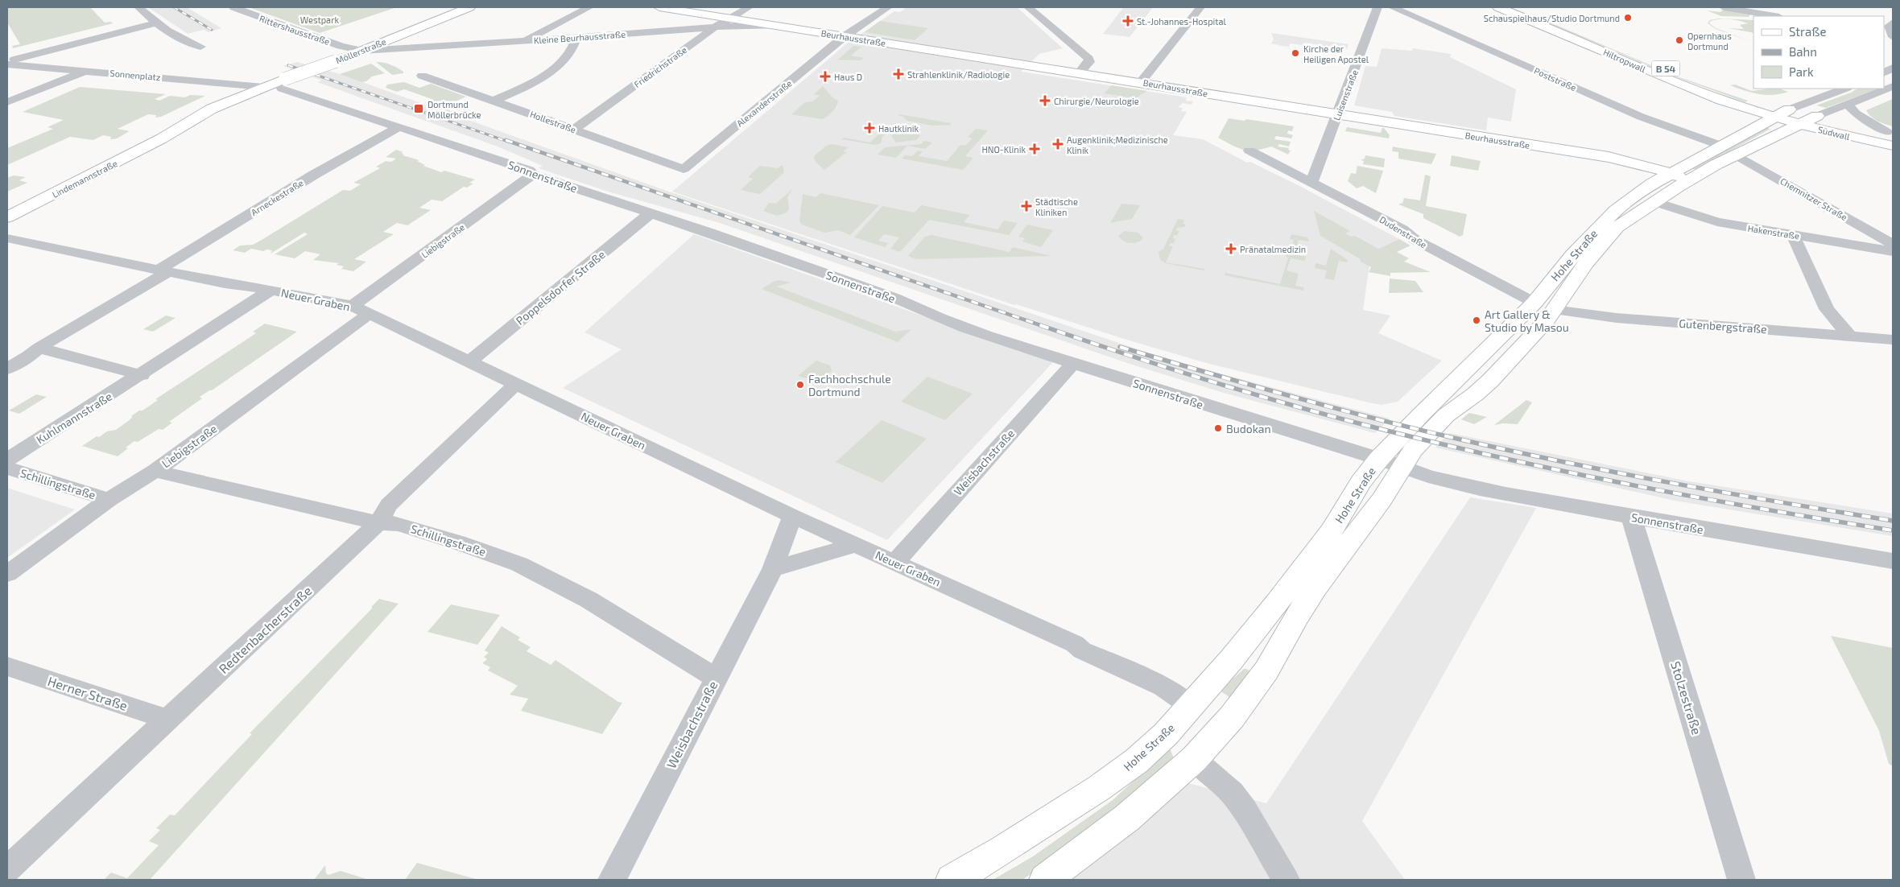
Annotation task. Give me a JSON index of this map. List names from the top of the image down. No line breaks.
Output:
{"streets":{"main road":["Beurhausstraße","Möllerstraße","Hiltropwall","B 54","Südwall","Lindemannstraße","Hohe Straße"],"street":["Rittershausstraße","Kleine Beurhausstraße","Friedrichstraße","Sonnenplatz","Poststraße","Luisenstraße","Alexanderstraße","Hollestraße","Sonnenstraße","Arneckestraße","Chemnitzer Straße","Dudenstraße","Hakenstraße","Liebigstraße","Poppelsdorfer Straße","Neuer Graben","Gutenbergstraße","Kuhlmannstraße","Weisbachstraße","Schillingstraße","Redtenbacherstraße","Herner Straße","Stolzestraße"]},"crossings":[["Rittershausstraße","Kleine Beurhausstraße"],["Rittershausstraße","Möllerstraße"],["Kleine Beurhausstraße","Beurhausstraße"],["Kleine Beurhausstraße","Möllerstraße"],["Kleine Beurhausstraße","Friedrichstraße"],["Beurhausstraße","Friedrichstraße"],["Beurhausstraße","Luisenstraße"],["Beurhausstraße","Alexanderstraße"],["Beurhausstraße","Hohe Straße"],["Möllerstraße","Sonnenstraße"],["Möllerstraße","Lindemannstraße"],["Hiltropwall","Südwall"],["Hiltropwall","Hohe Straße"],["Friedrichstraße","Hollestraße"],["Sonnenplatz","Lindemannstraße"],["Poststraße","Hohe Straße"],["Luisenstraße","Dudenstraße"],["Alexanderstraße","Hollestraße"],["Südwall","Hohe Straße"],["Sonnenstraße","Lindemannstraße"],["Sonnenstraße","Arneckestraße"],["Sonnenstraße","Liebigstraße"],["Sonnenstraße","Hohe Straße"],["Sonnenstraße","Poppelsdorfer Straße"],["Sonnenstraße","Weisbachstraße"],["Sonnenstraße","Stolzestraße"],["Arneckestraße","Neuer Graben"],["Chemnitzer Straße","Hohe Straße"],["Dudenstraße","Hohe Straße"],["Hakenstraße","Hohe Straße"],["Liebigstraße","Neuer Graben"],["Liebigstraße","Schillingstraße"],["Hohe Straße","Neuer Graben"],["Hohe Straße","Gutenbergstraße"],["Poppelsdorfer Straße","Neuer Graben"],["Neuer Graben","Kuhlmannstraße"],["Neuer Graben","Weisbachstraße"],["Neuer Graben","Redtenbacherstraße"],["Weisbachstraße","Schillingstraße"],["Schillingstraße","Redtenbacherstraße"],["Redtenbacherstraße","Herner Straße"]],"parks":["Westpark"],"places":{"other":["Schauspielhaus/Studio Dortmund","Opernhaus Dortmund","Kirche der Heiligen Apostel","Art Gallery & Studio by Masou","Fachhochschule Dortmund","Budokan"],"health":["St.-Johannes-Hospital","Strahlenklinik/Radiologie","Haus D","Chirurgie/Neurologie","Hautklinik","Augenklinik;Medizinische Klinik","HNO-Klinik","Städtische Kliniken","Pränatalmedizin"],"transit":["Dortmund Möllerbrücke"]},"legend":["Straße","Bahn","Park"]}
